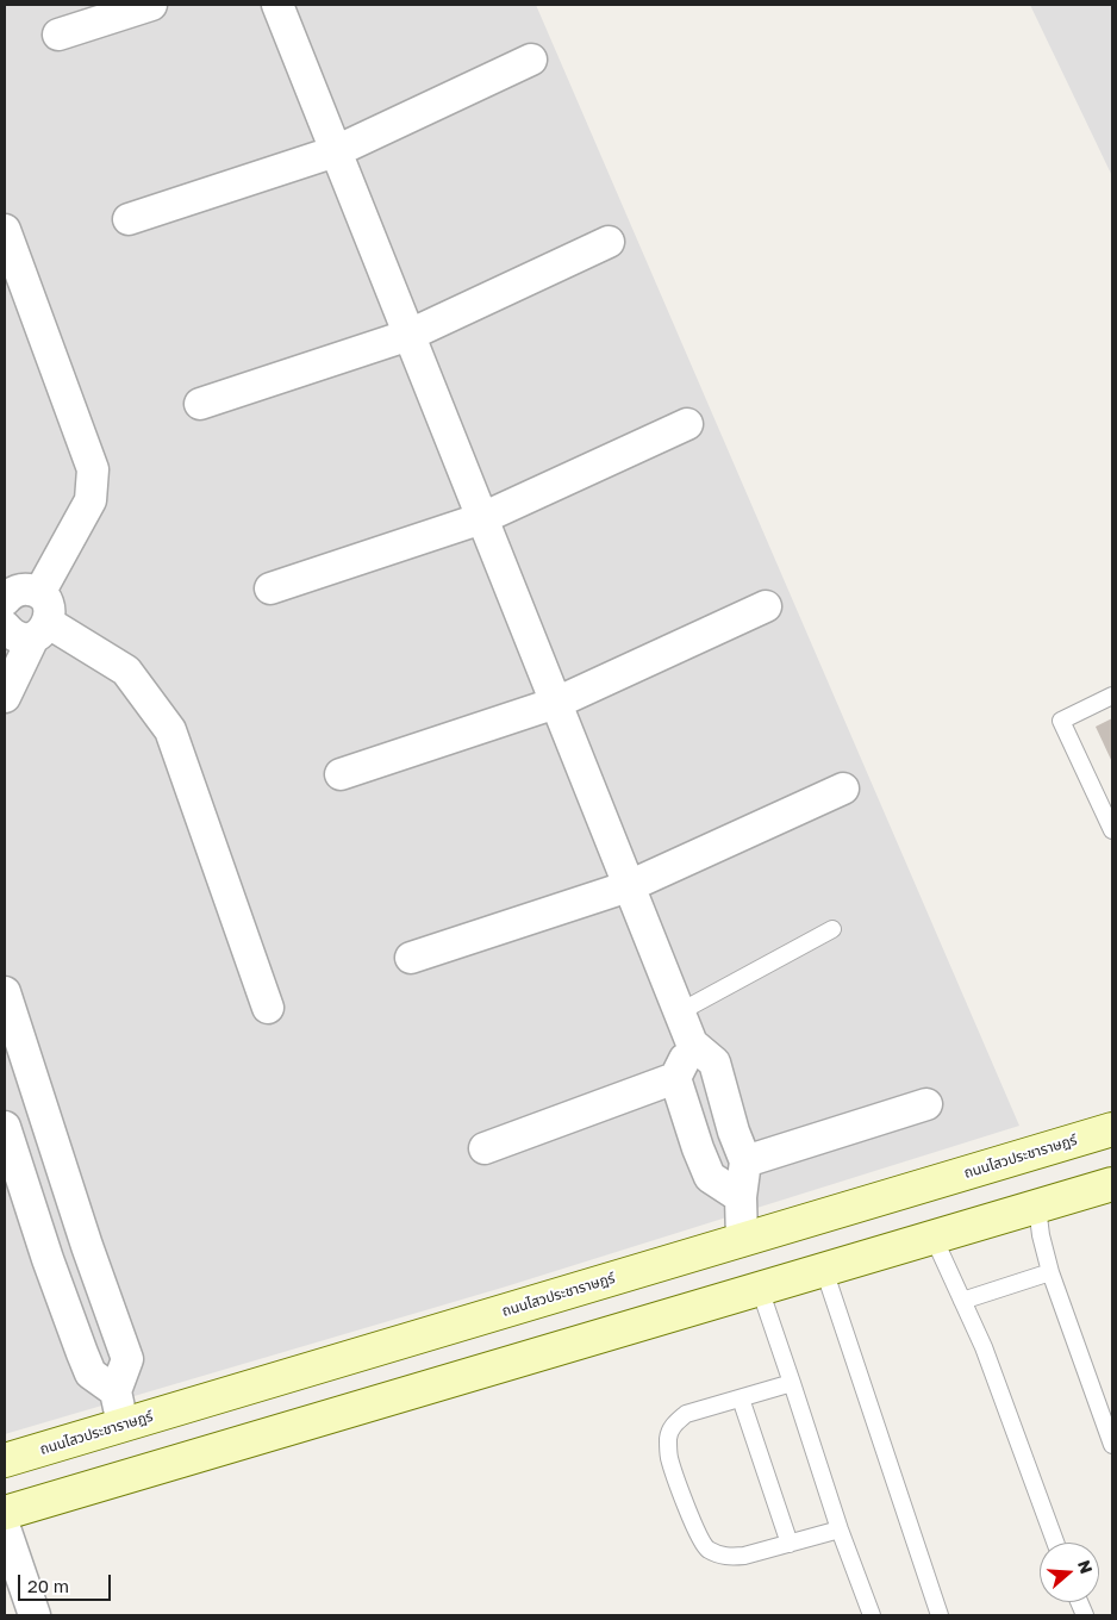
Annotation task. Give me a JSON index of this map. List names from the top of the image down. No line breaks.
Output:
{"streets":{"main road":["ถนนไสวประชาราษฎร์"]},"scale_bar":"20 m","north":"right"}
